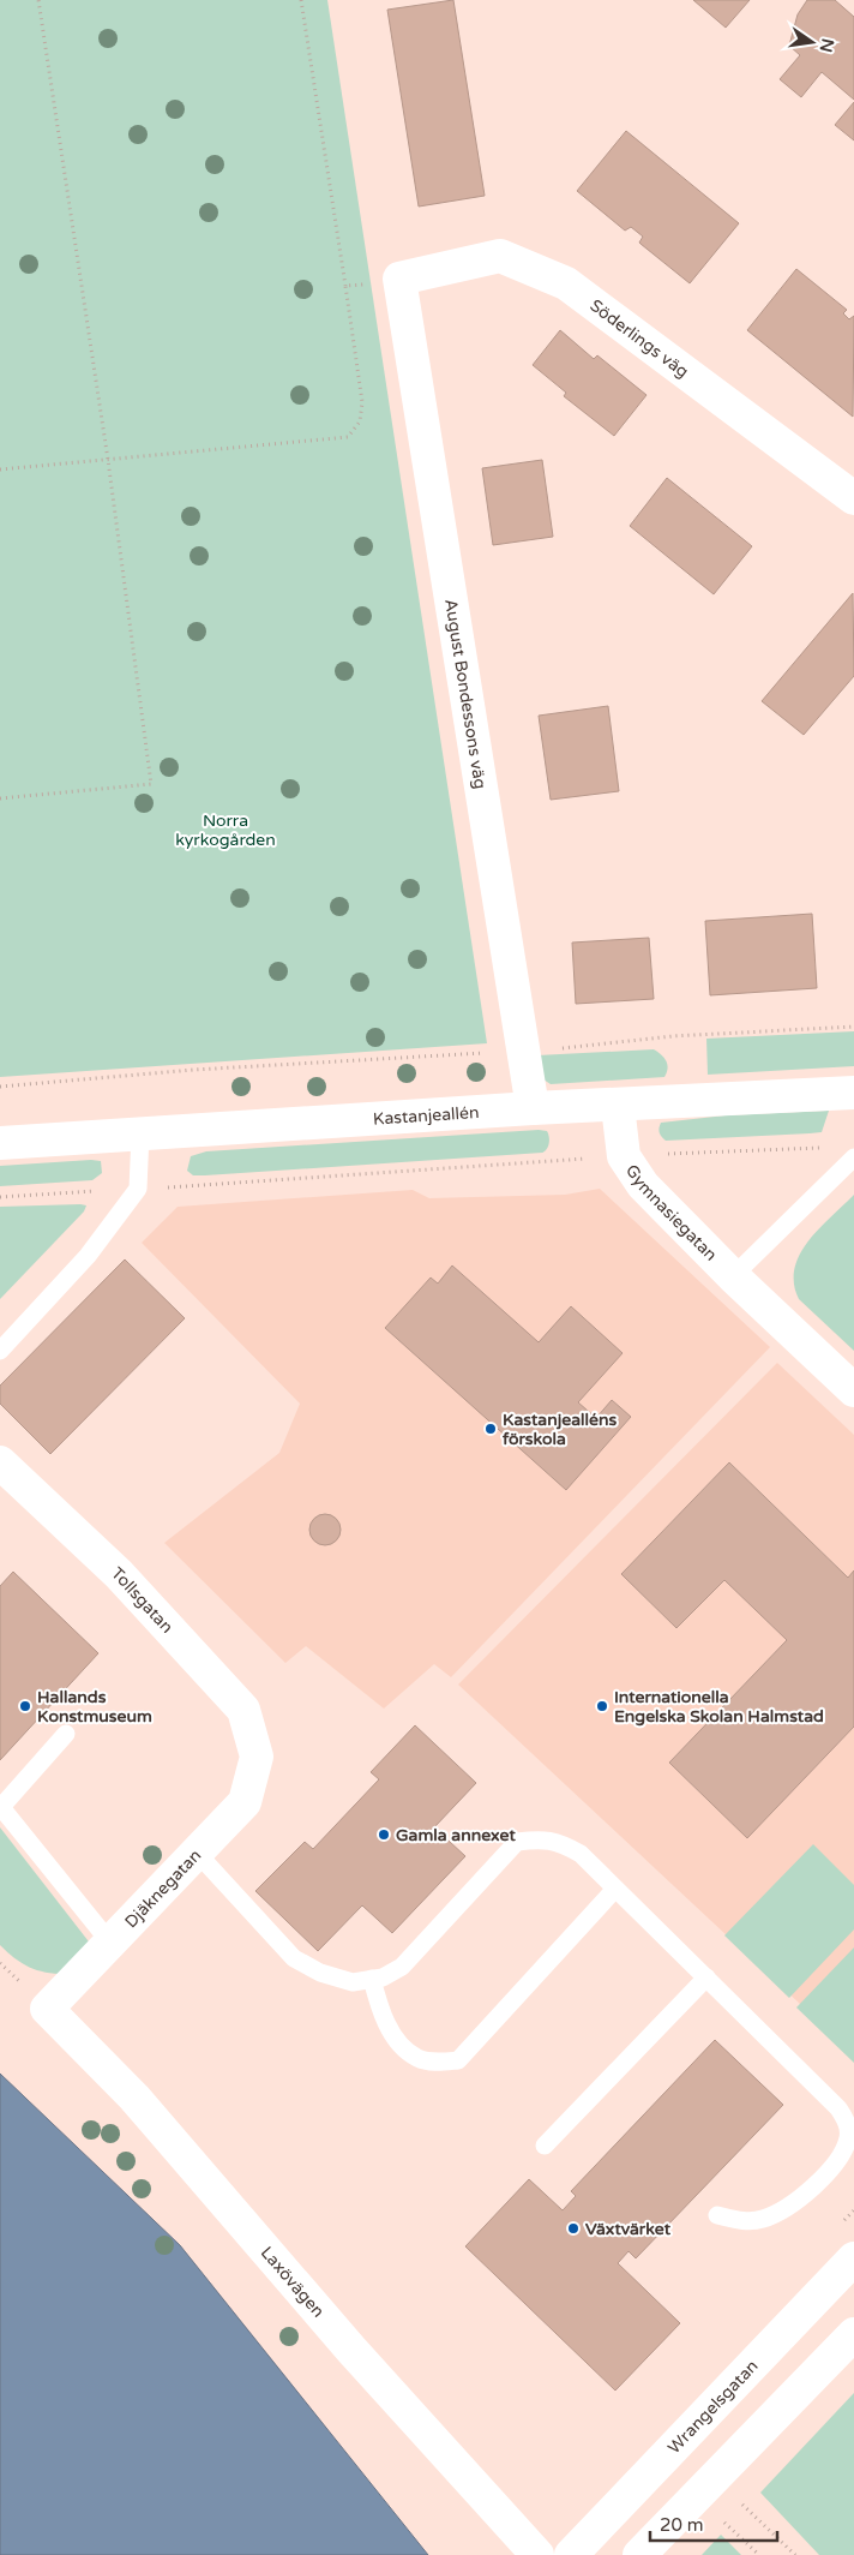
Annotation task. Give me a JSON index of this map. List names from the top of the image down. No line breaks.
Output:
{"streets":{"street":["Söderlings väg","August Bondessons väg","Kastanjeallén","Gymnasiegatan","Tollsgatan","Djäknegatan","Laxövägen","Wrangelsgatan"]},"crossings":[["Söderlings väg","August Bondessons väg"],["August Bondessons väg","Kastanjeallén"],["Kastanjeallén","Gymnasiegatan"],["Tollsgatan","Djäknegatan"],["Djäknegatan","Laxövägen"]],"parks":["Norra kyrkogården"],"places":["Kastanjealléns förskola","Hallands Konstmuseum","Internationella Engelska Skolan Halmstad","Gamla annexet","Växtvärket"],"scale_bar":"20 m","north":"right"}
